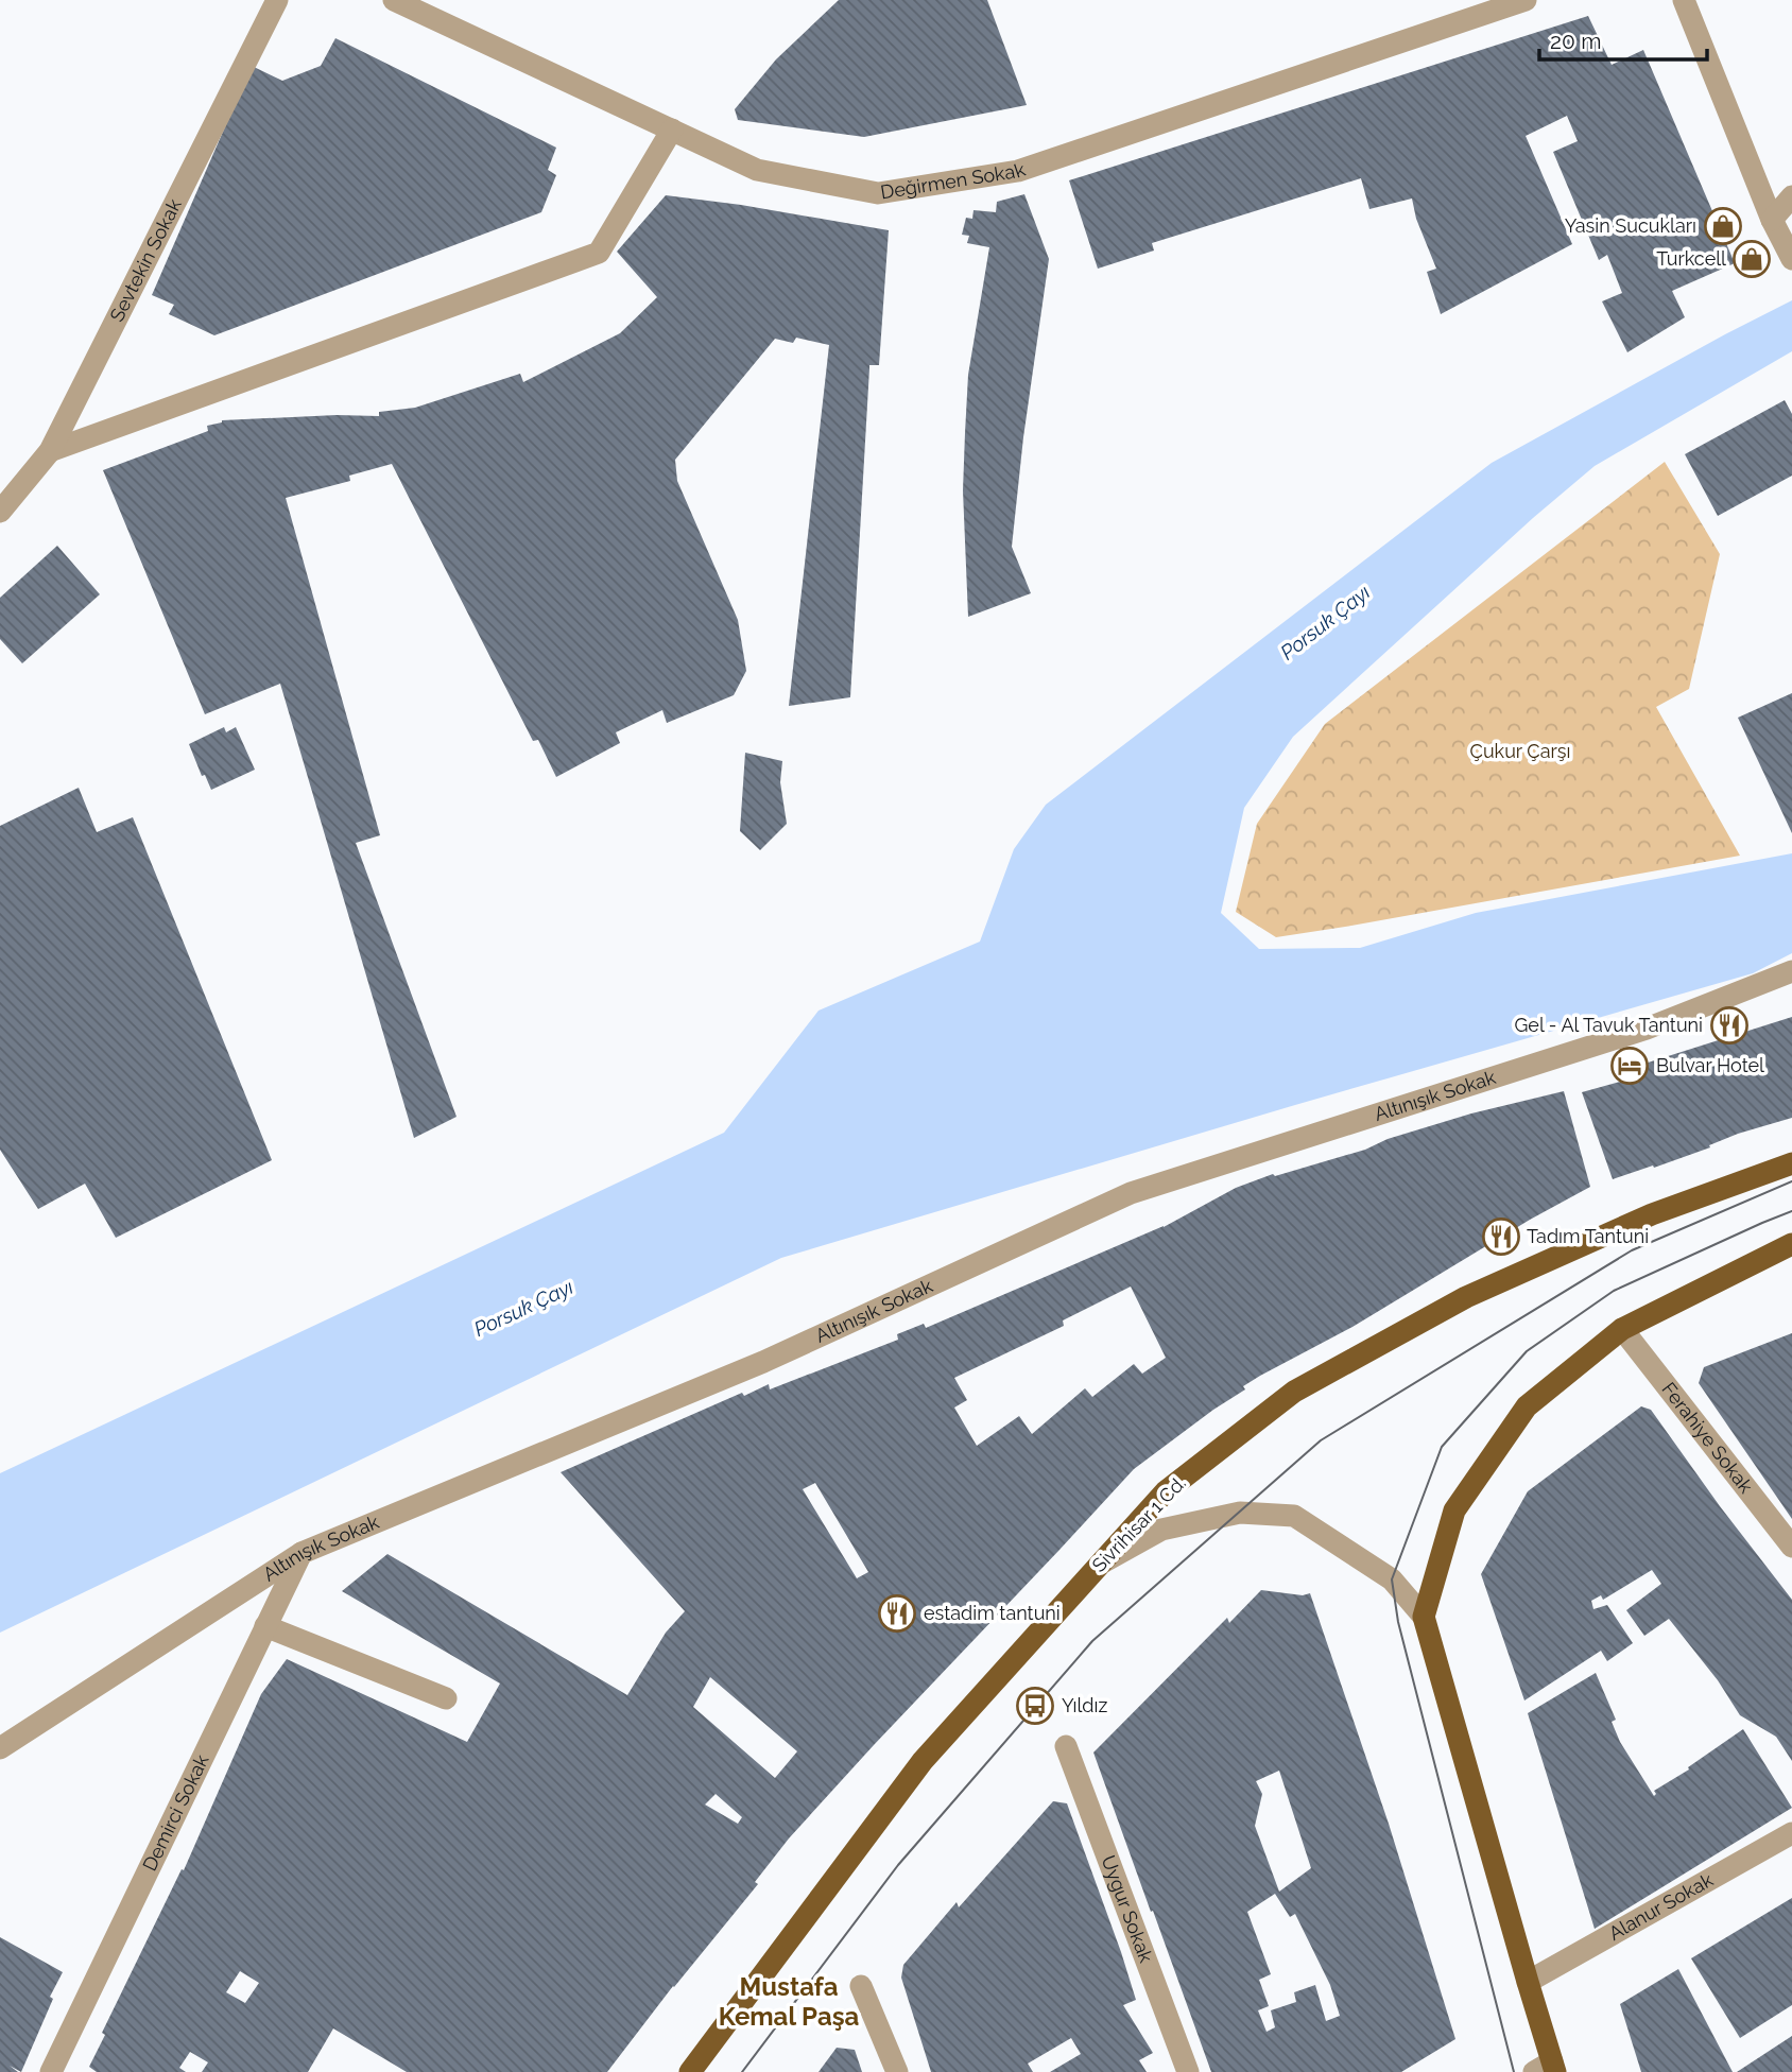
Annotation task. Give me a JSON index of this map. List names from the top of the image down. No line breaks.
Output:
{"streets":{"main road":["Sivrihisar 1 Cd."],"street":["Değirmen Sokak","Sevtekin Sokak","Altınışık Sokak","Ferahiye Sokak","Demirci Sokak","Alanur Sokak","Uygur Sokak"]},"crossings":[["Altınışık Sokak","Demirci Sokak"]],"districts":["Mustafa Kemal Paşa"],"water":["Porsuk Çayı"],"parks":["Çukur Çarşı"],"places":{"shop":["Yasin Sucukları","Turkcell"],"restaurant":["Gel - Al Tavuk Tantuni","Tadım Tantuni","estadim tantuni"],"hotel":["Bulvar Hotel"],"bus stop":["Yıldız"]},"scale_bar":"20 m"}
